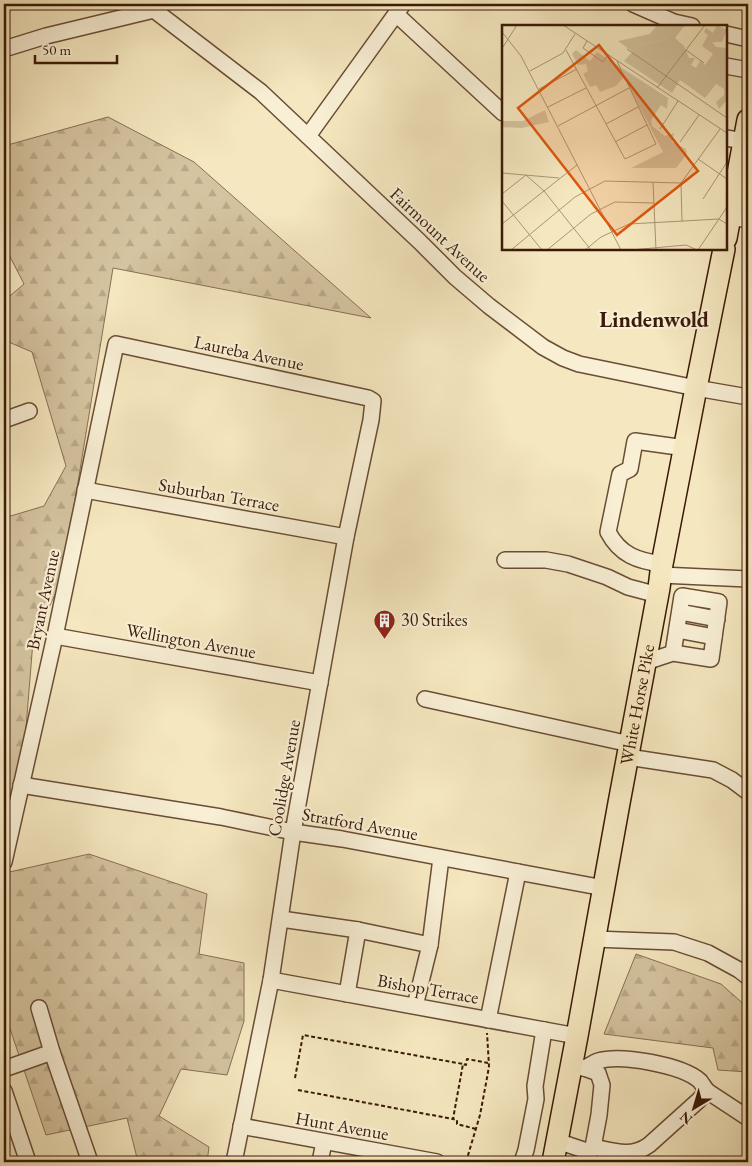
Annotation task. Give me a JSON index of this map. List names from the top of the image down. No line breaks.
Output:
{"streets":{"highway":["White Horse Pike"],"street":["Fairmount Avenue","Laureba Avenue","Suburban Terrace","Bryant Avenue","Wellington Avenue","Coolidge Avenue","Stratford Avenue","Bishop Terrace","Hunt Avenue"]},"crossings":[["Fairmount Avenue","White Horse Pike"],["Laureba Avenue","Bryant Avenue"],["Laureba Avenue","Coolidge Avenue"],["Suburban Terrace","Bryant Avenue"],["Suburban Terrace","Coolidge Avenue"],["Bryant Avenue","Wellington Avenue"],["Bryant Avenue","Stratford Avenue"],["Wellington Avenue","Coolidge Avenue"],["White Horse Pike","Stratford Avenue"],["White Horse Pike","Bishop Terrace"],["Coolidge Avenue","Stratford Avenue"],["Coolidge Avenue","Bishop Terrace"],["Coolidge Avenue","Hunt Avenue"]],"districts":["Lindenwold"],"places":{"building":["30 Strikes"]},"scale_bar":"50 m","north":"bottom left"}
